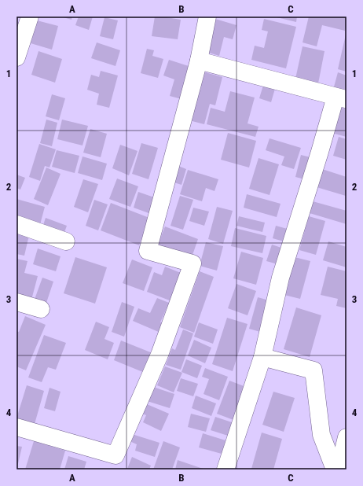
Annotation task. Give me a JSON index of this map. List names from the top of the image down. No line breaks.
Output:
{"grid":{"columns":["A","B","C"],"rows":["1","2","3","4"]}}
